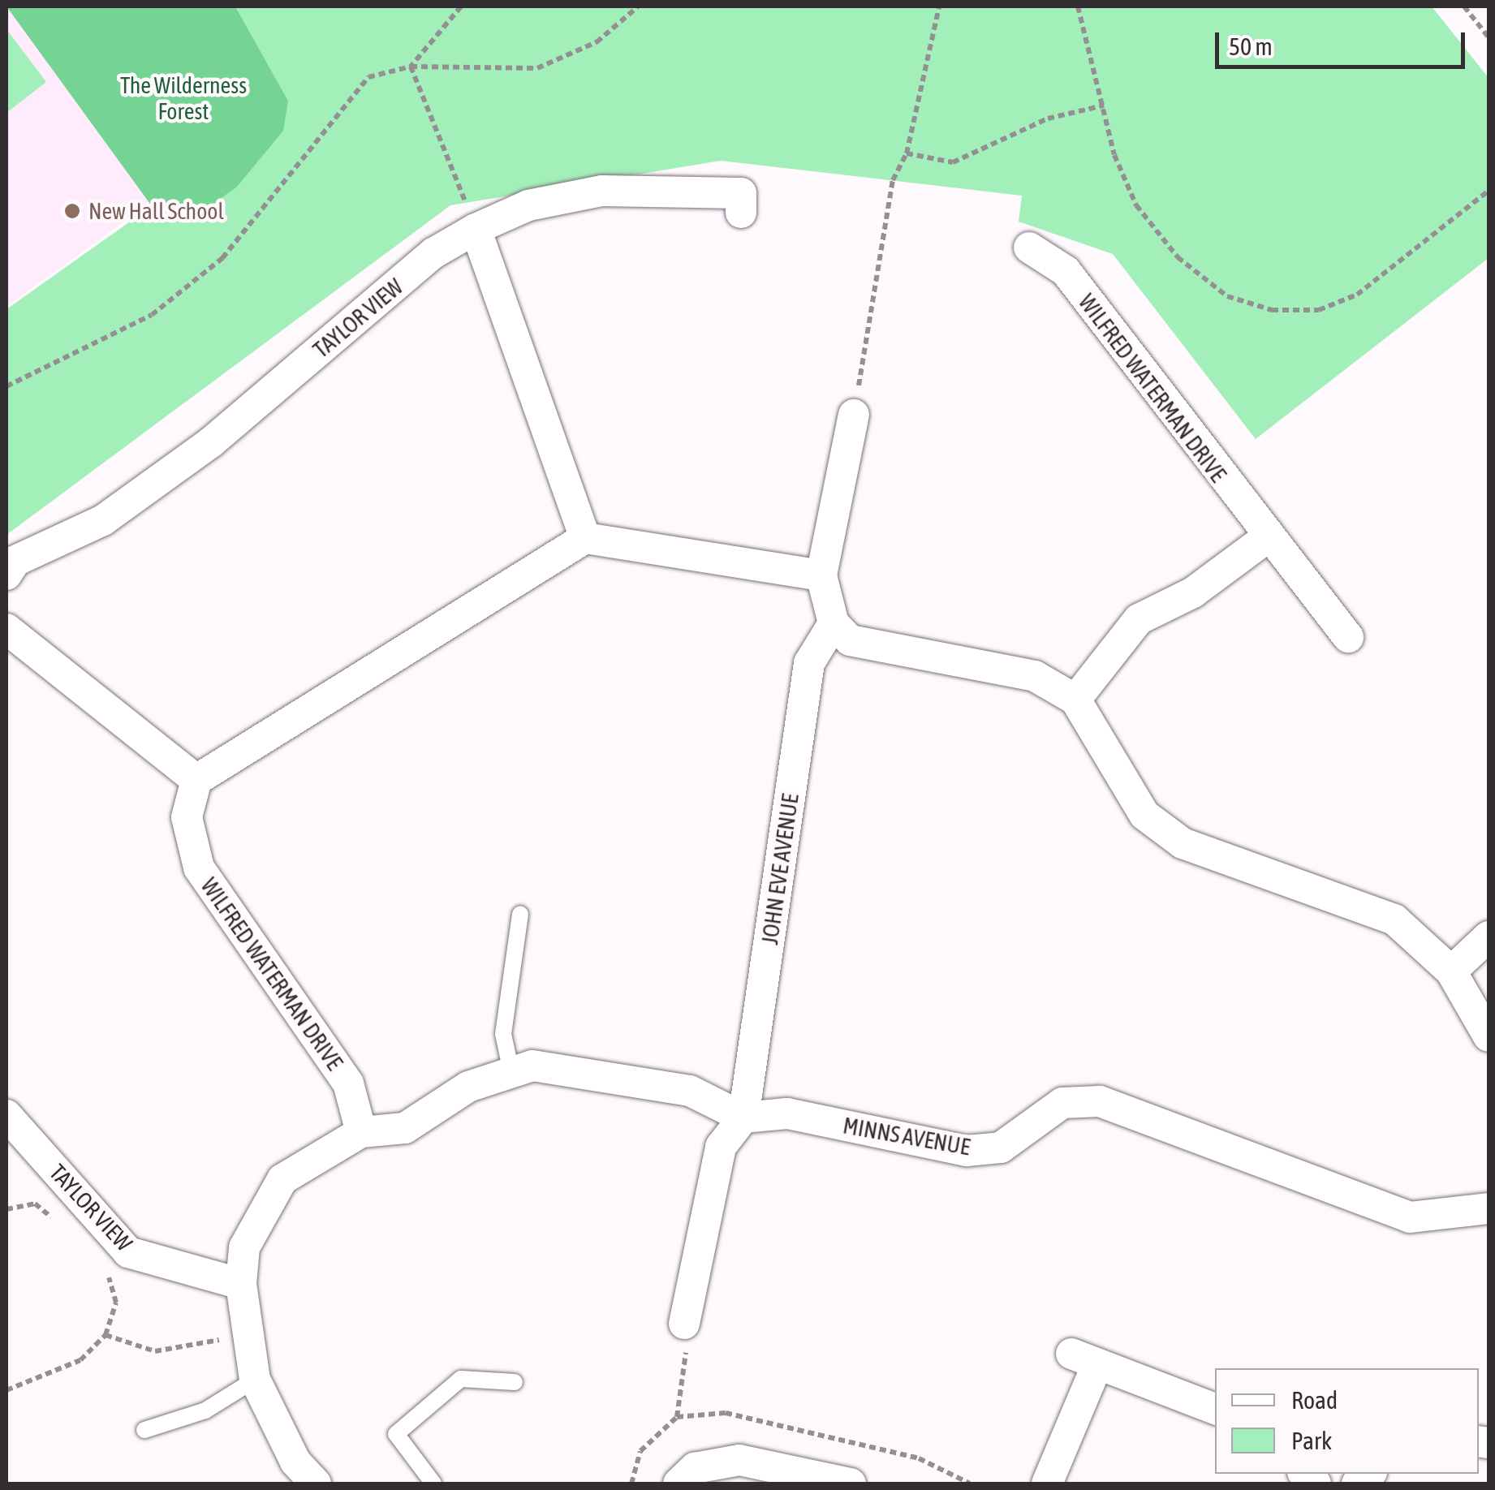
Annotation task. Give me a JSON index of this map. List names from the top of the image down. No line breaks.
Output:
{"streets":{"street":["TAYLOR VIEW","WILFRED WATERMAN DRIVE","JOHN EVE AVENUE","MINNS AVENUE"]},"crossings":[["JOHN EVE AVENUE","MINNS AVENUE"]],"parks":["The Wilderness Forest"],"places":["New Hall School"],"legend":["Road","Park"],"scale_bar":"50 m"}
